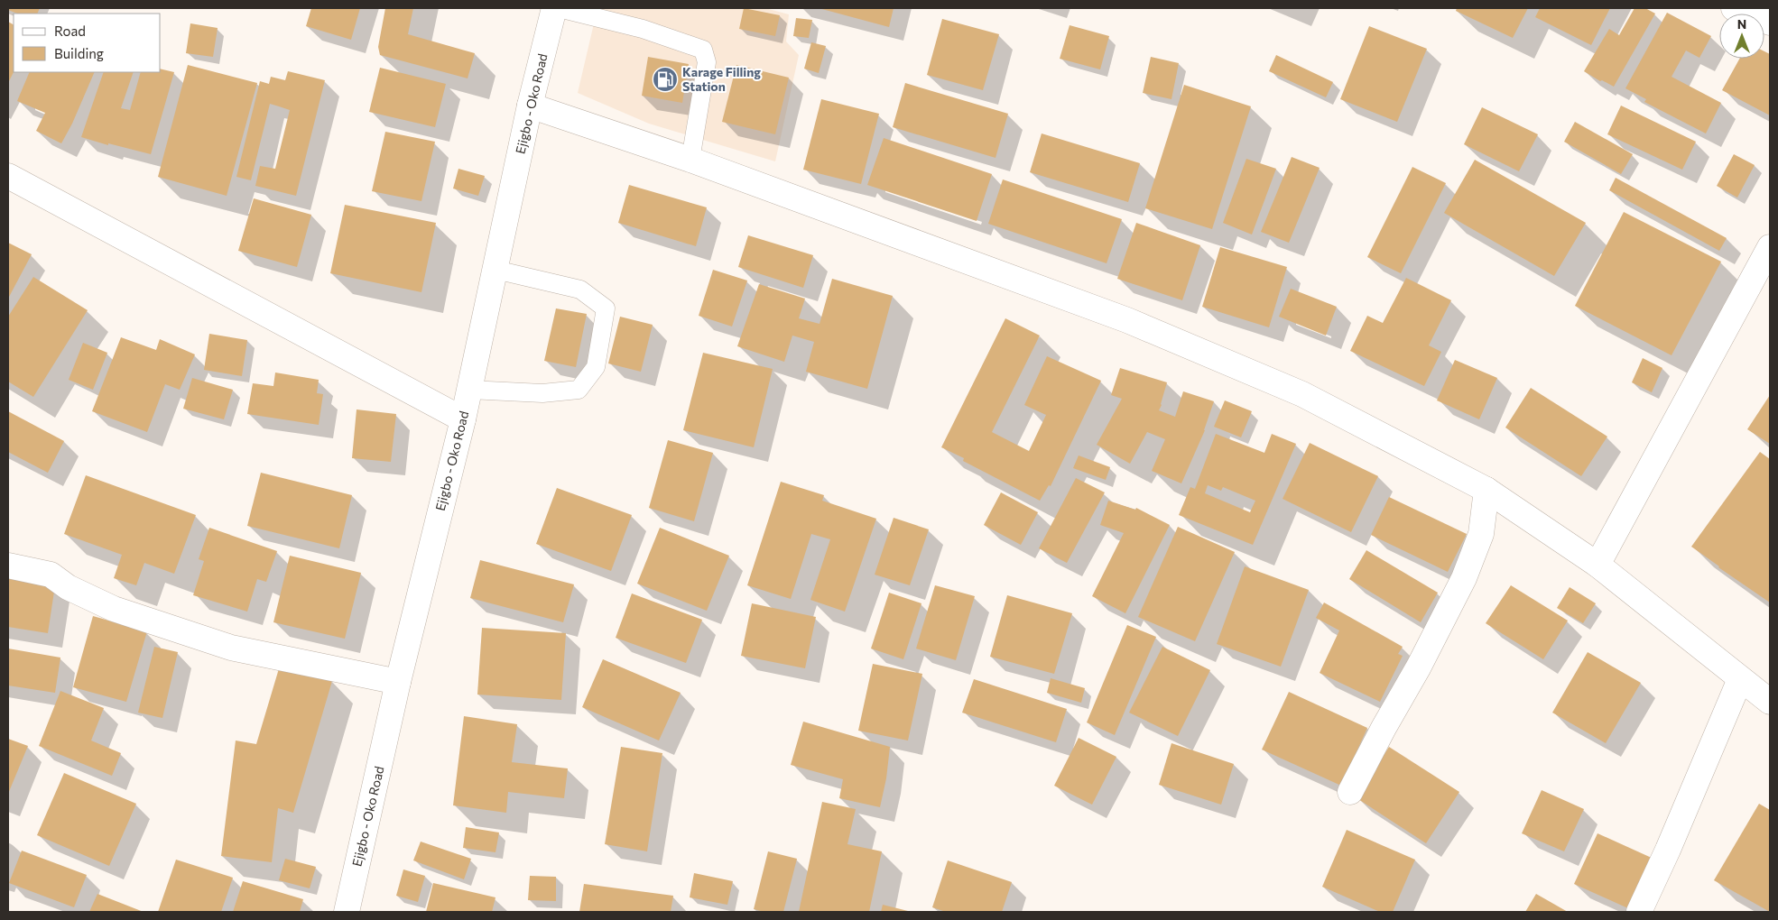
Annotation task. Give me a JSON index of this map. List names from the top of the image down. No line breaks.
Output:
{"streets":{"street":["Ejigbo - Oko Road"]},"places":{"fuel station":["Karage Filling Station"]},"legend":["Road","Building"],"north":"top"}
